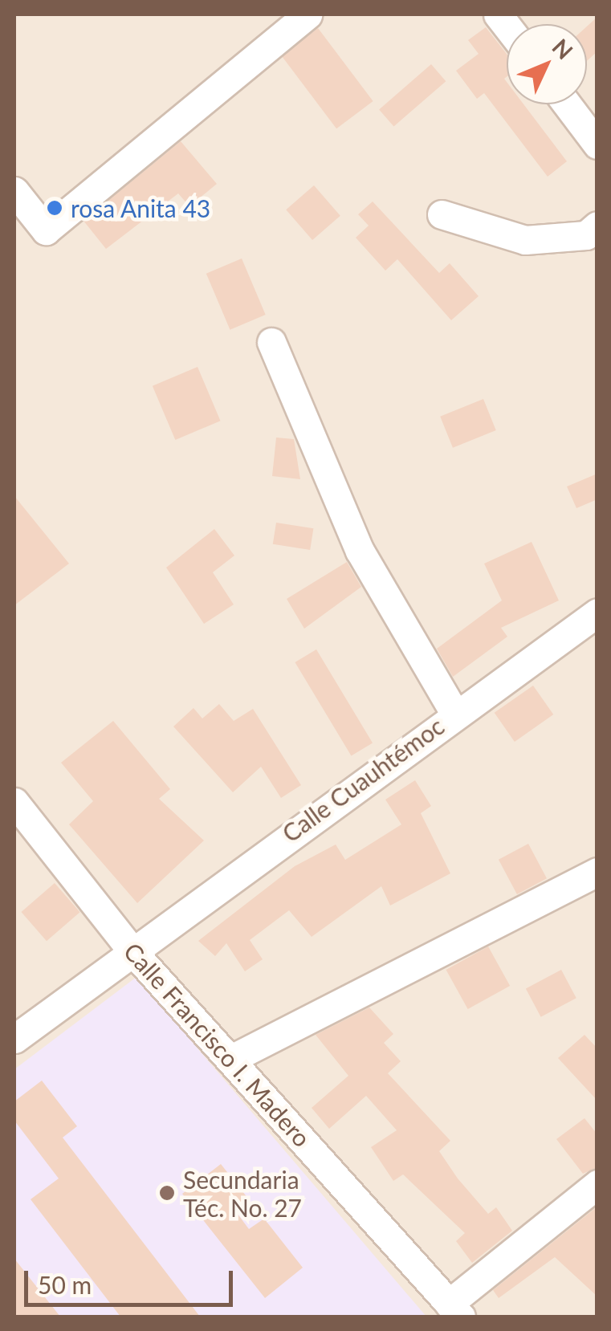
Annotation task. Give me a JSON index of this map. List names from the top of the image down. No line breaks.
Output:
{"streets":{"street":["Calle Cuauhtémoc","Calle Francisco I. Madero"]},"crossings":[["Calle Cuauhtémoc","Calle Francisco I. Madero"]],"places":["rosa Anita 43","Secundaria Téc. No. 27"],"scale_bar":"50 m","north":"top right"}
